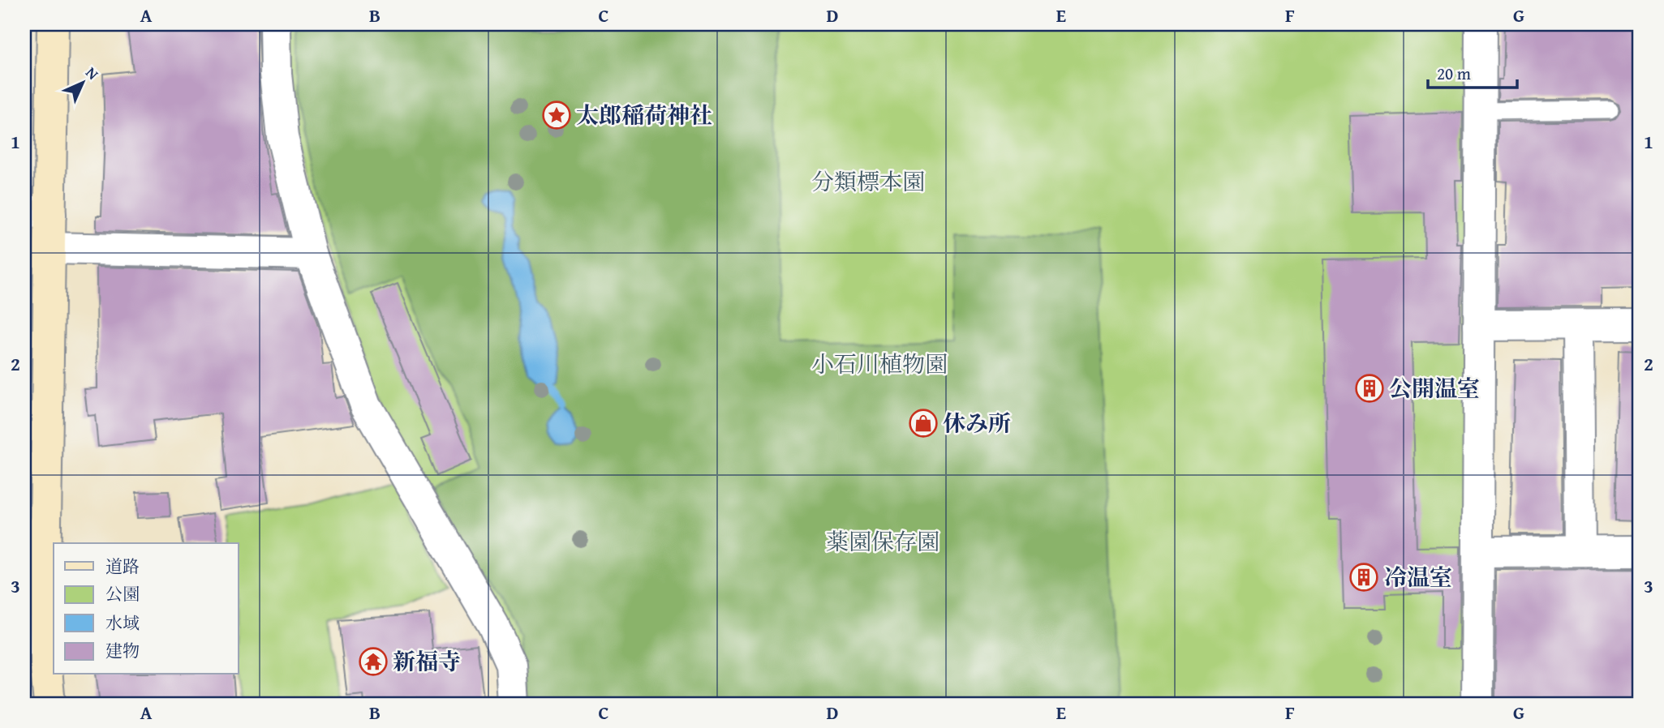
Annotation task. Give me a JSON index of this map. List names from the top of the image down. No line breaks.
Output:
{"parks":["分類標本園","小石川植物園","薬園保存園"],"places":{"place":["太郎稲荷神社"],"building":["公開温室","冷温室"],"shop":["休み所"],"temple":["新福寺"]},"legend":["道路","公園","水域","建物"],"scale_bar":"20 m","north":"top right","grid":{"columns":["A","B","C","D","E","F","G"],"rows":["1","2","3"]}}
